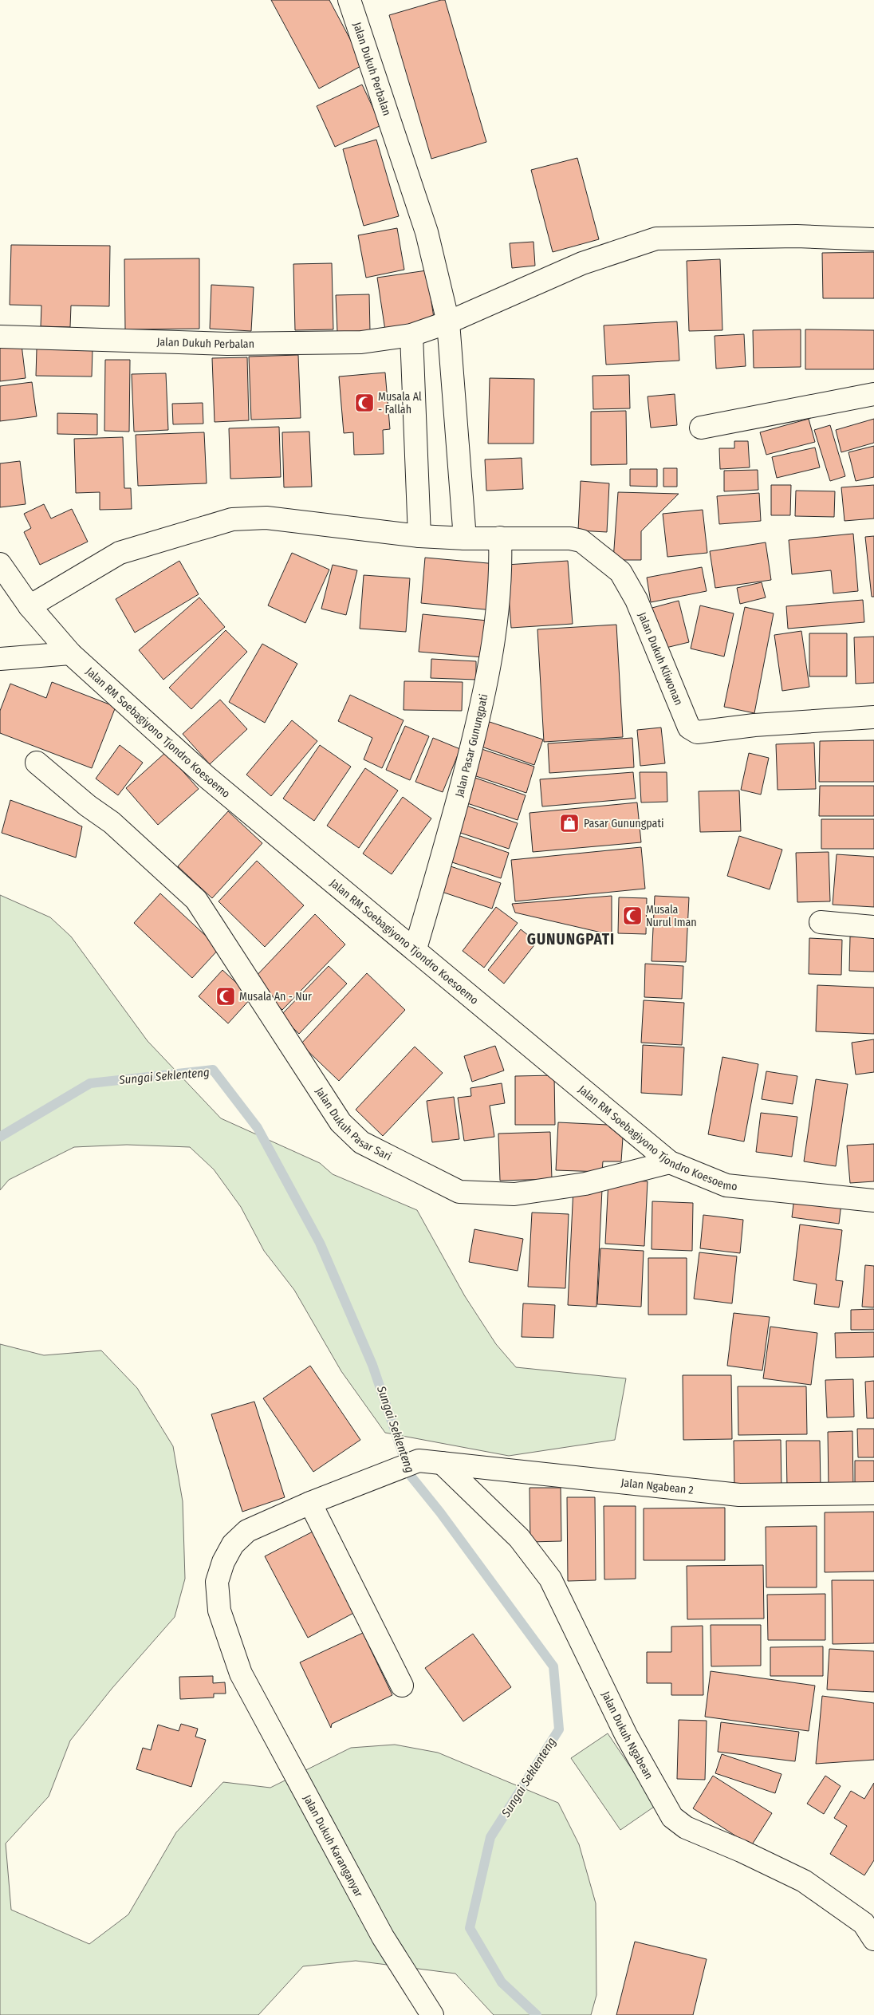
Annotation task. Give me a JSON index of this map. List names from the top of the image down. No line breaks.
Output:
{"streets":{"street":["Jalan Dukuh Perbalan","Jalan Dukuh Kliwonan","Jalan RM Soebagiyono Tjondro Koesoemo","Jalan Pasar Gunungpati","Jalan Dukuh Pasar Sari","Jalan Ngabean 2","Jalan Dukuh Ngabean","Jalan Dukuh Karanganyar"]},"crossings":[["Jalan Dukuh Perbalan","Jalan Dukuh Kliwonan"],["Jalan Dukuh Kliwonan","Jalan Pasar Gunungpati"],["Jalan RM Soebagiyono Tjondro Koesoemo","Jalan Pasar Gunungpati"],["Jalan RM Soebagiyono Tjondro Koesoemo","Jalan Dukuh Pasar Sari"],["Jalan Ngabean 2","Jalan Dukuh Ngabean"],["Jalan Ngabean 2","Jalan Dukuh Karanganyar"]],"districts":["GUNUNGPATI"],"water":["Sungai Seklenteng"],"places":{"mosque":["Musala Al - Fallah","Musala Nurul Iman","Musala An - Nur"],"shop":["Pasar Gunungpati"]}}
